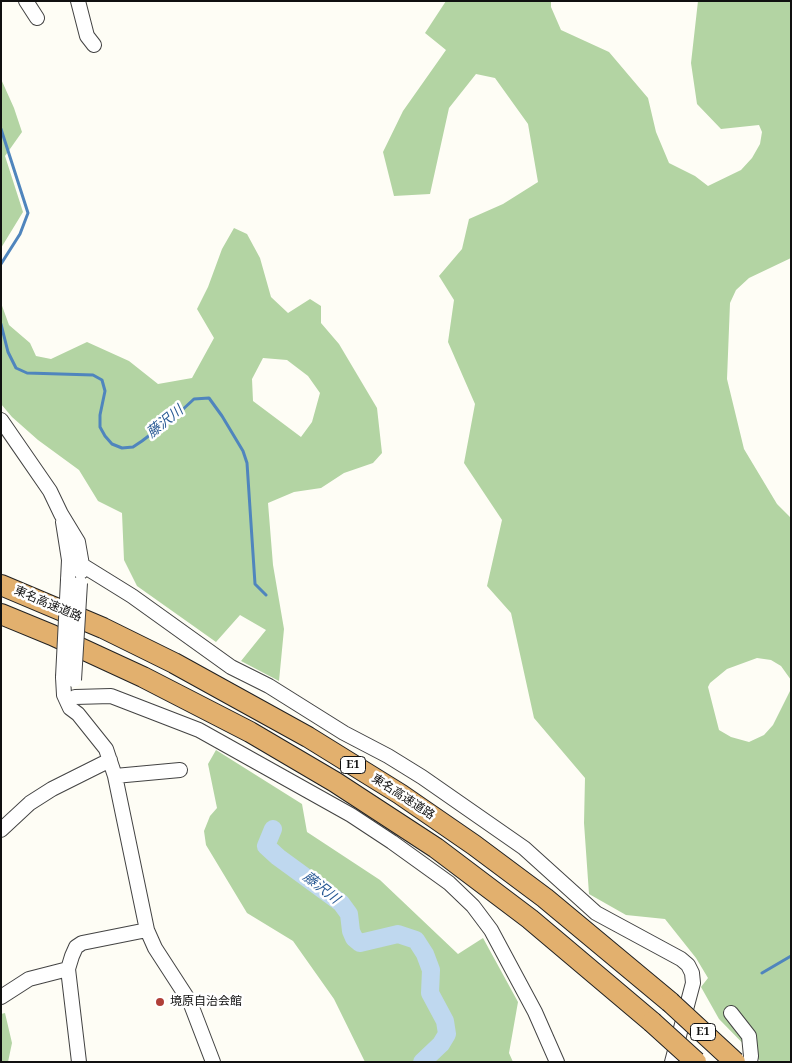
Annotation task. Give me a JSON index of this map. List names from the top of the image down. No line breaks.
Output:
{"streets":{"highway":["東名高速道路","E1"]},"water":["藤沢川"],"places":["境原自治会館"]}
